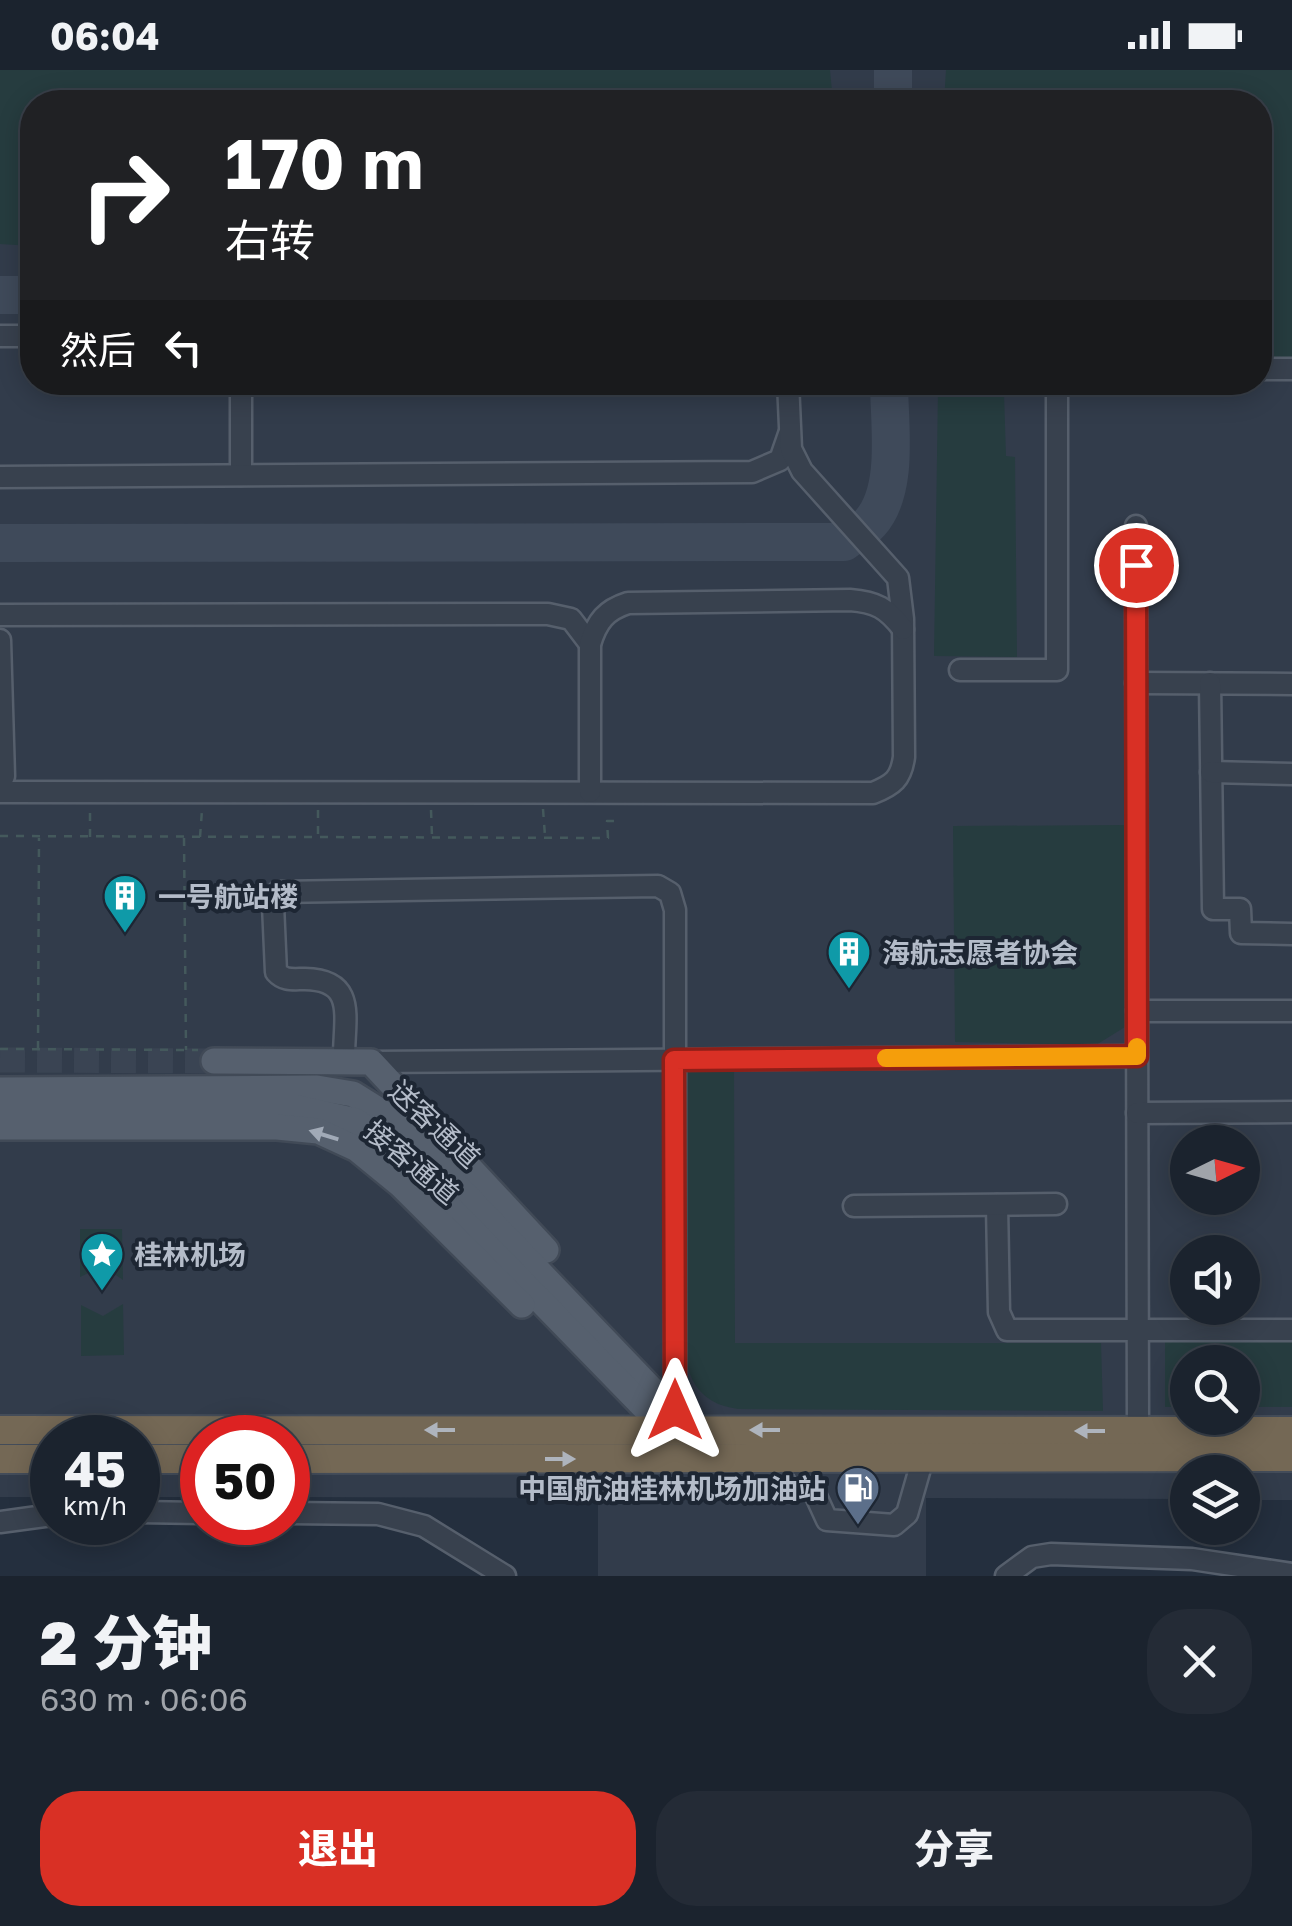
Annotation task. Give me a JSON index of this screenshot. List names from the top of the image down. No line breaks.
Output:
{"streets":{"main road":["送客通道","接客通道"]},"crossings":[["送客通道","接客通道"]],"one_way":["接客通道"],"places":{"building":["一号航站楼","海航志愿者协会"],"place":["桂林机场"],"fuel station":["中国航油桂林机场加油站"]},"north":"right","page":{"status":"06:04","turn":["170 m","右转"],"then":"然后","speed":"45 km/h","limit":"50","heading":["2 分钟","630 m · 06:06"],"buttons":["退出","分享"]}}
